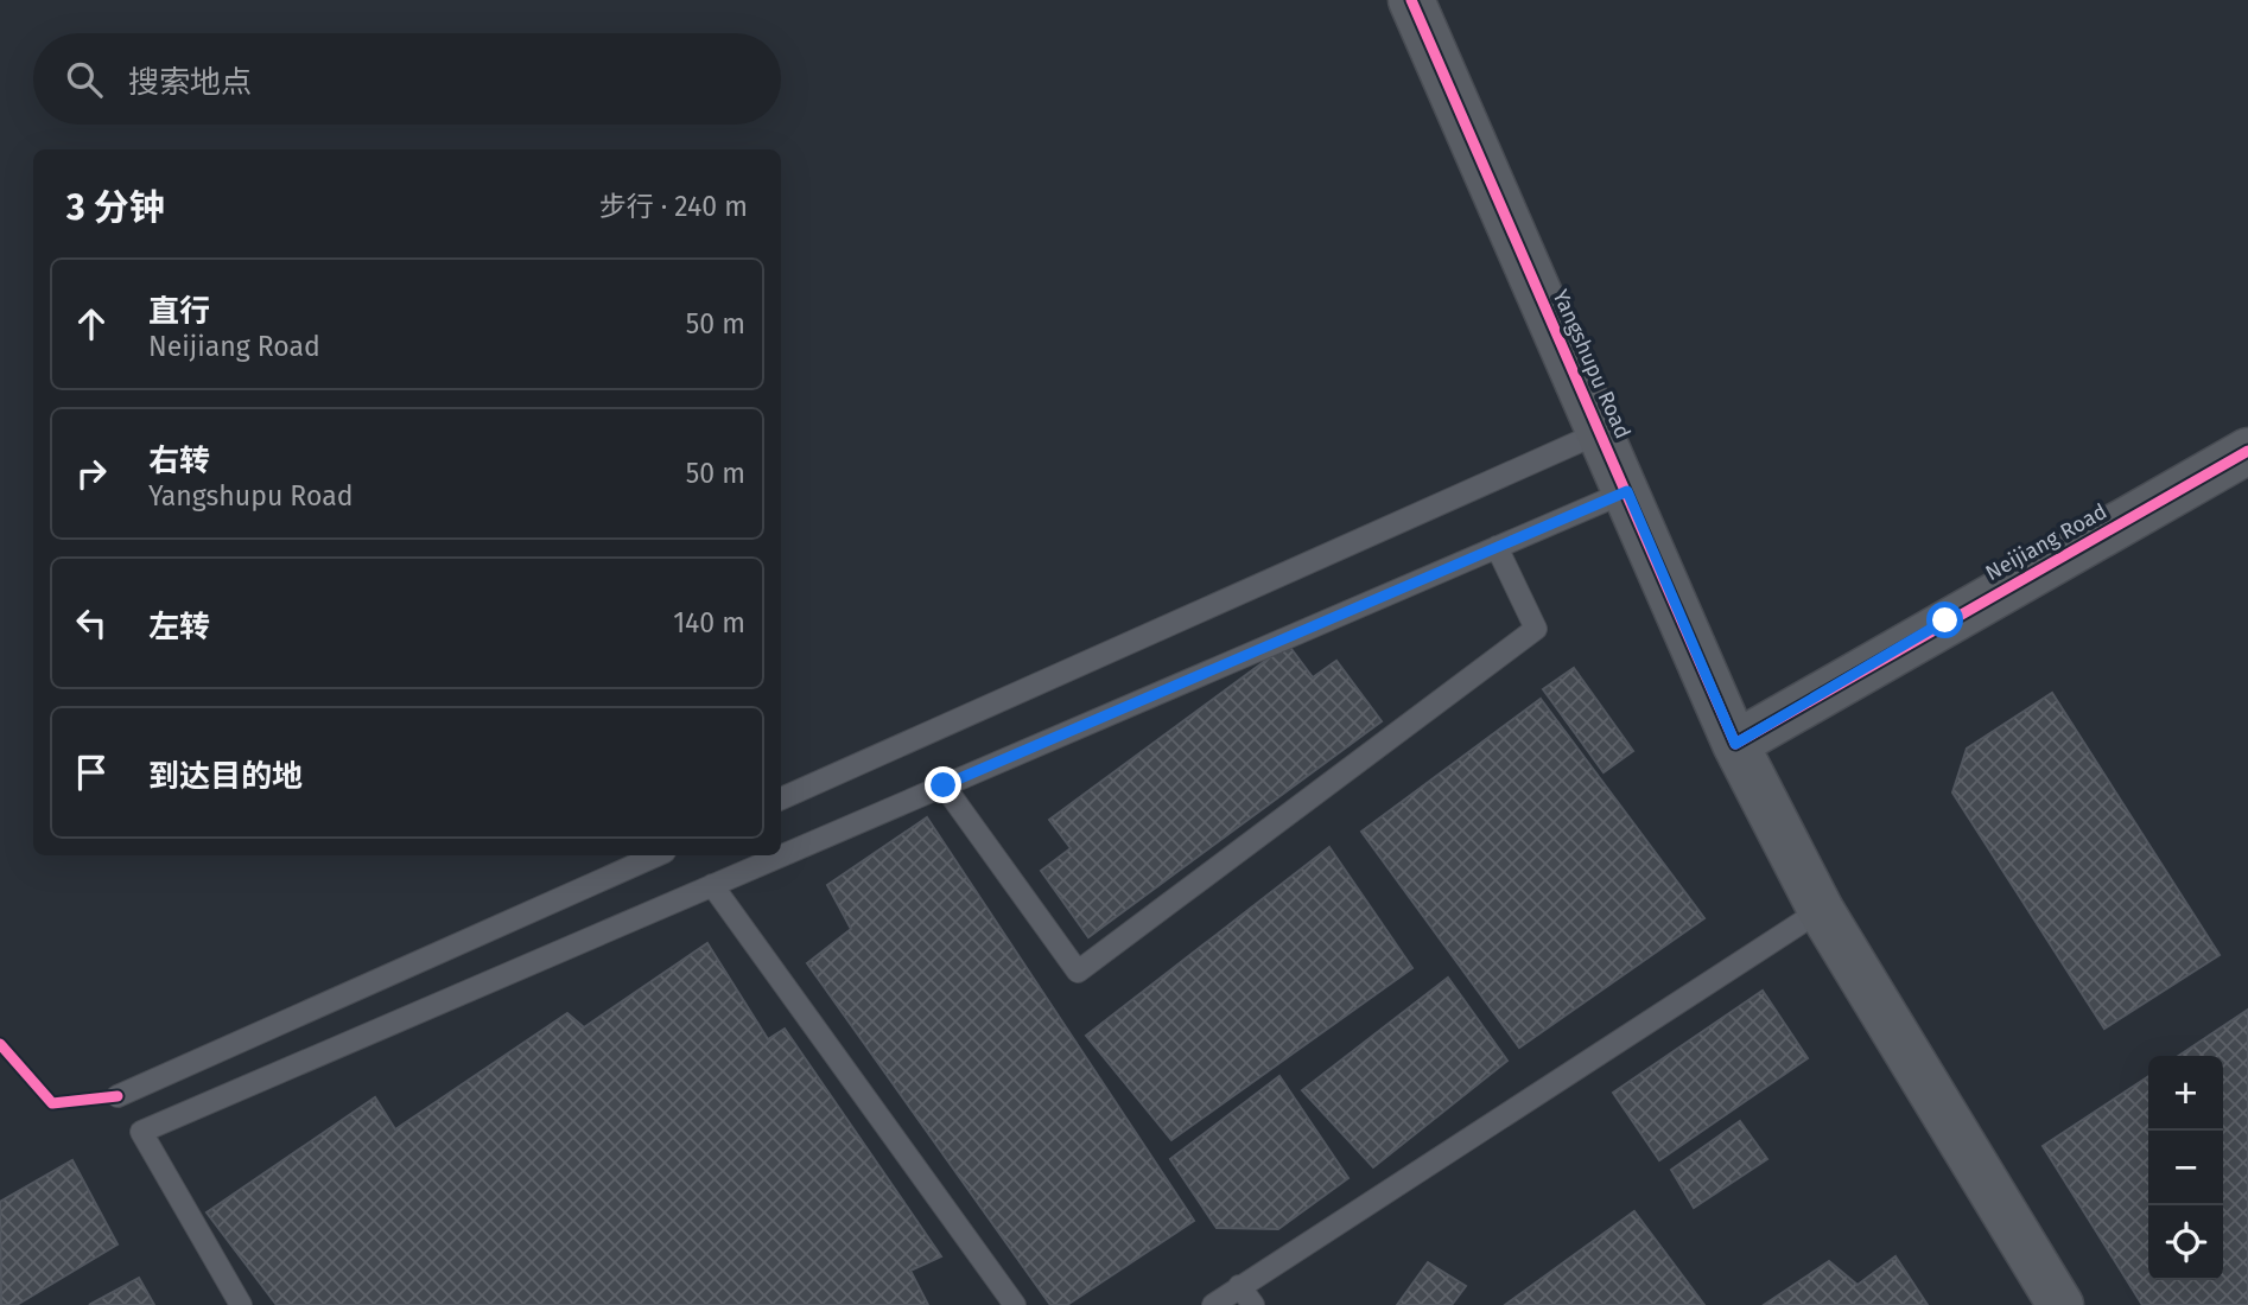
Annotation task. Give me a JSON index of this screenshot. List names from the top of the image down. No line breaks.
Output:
{"streets":{"main road":["Yangshupu Road","Neijiang Road"]},"crossings":[["Yangshupu Road","Neijiang Road"]],"page":{"search":"搜索地点","heading":["3 分钟","步行 · 240 m"],"list":[["直行","Neijiang Road","50 m"],["右转","Yangshupu Road","50 m"],["左转","140 m"],"到达目的地"],"map_buttons":["+","−"]}}
